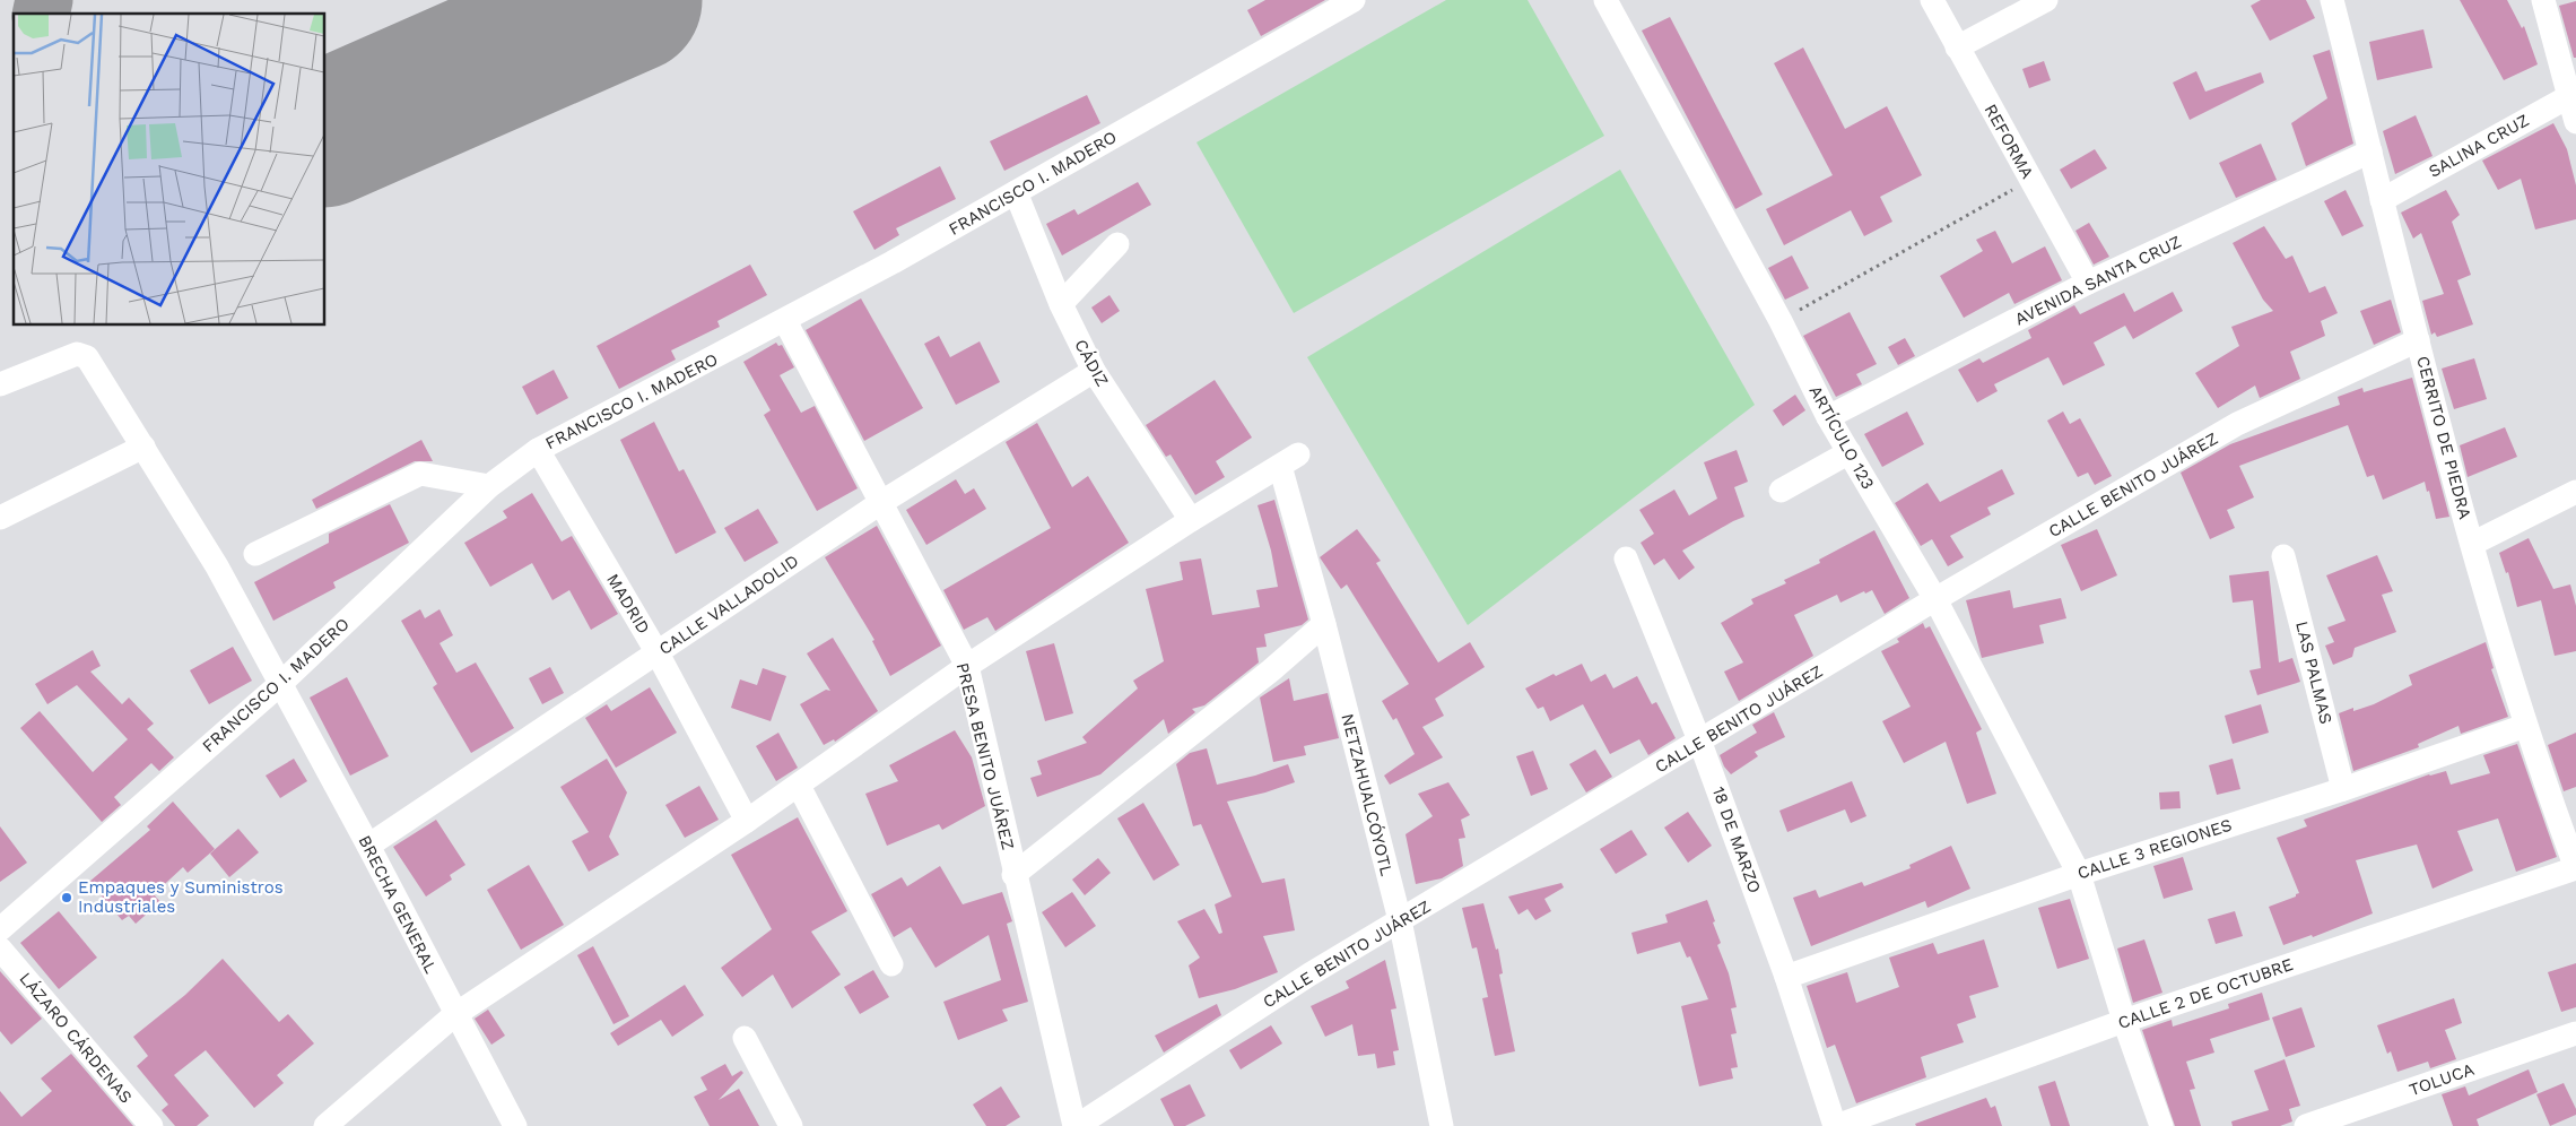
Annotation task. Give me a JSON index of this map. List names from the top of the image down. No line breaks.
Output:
{"streets":{"street":["REFORMA","SALINA CRUZ","FRANCISCO I. MADERO","AVENIDA SANTA CRUZ","CÁDIZ","ARTÍCULO 123","CERRITO DE PIEDRA","CALLE BENITO JUÁREZ","MADRID","CALLE VALLADOLID","LAS PALMAS","PRESA BENITO JUÁREZ","NETZAHUALCÓYOTL","18 DE MARZO","CALLE 3 REGIONES","BRECHA GENERAL","CALLE 2 DE OCTUBRE","LÁZARO CÁRDENAS","TOLUCA"]},"crossings":[["REFORMA","AVENIDA SANTA CRUZ"],["SALINA CRUZ","CERRITO DE PIEDRA"],["FRANCISCO I. MADERO","CÁDIZ"],["FRANCISCO I. MADERO","MADRID"],["FRANCISCO I. MADERO","PRESA BENITO JUÁREZ"],["FRANCISCO I. MADERO","BRECHA GENERAL"],["AVENIDA SANTA CRUZ","ARTÍCULO 123"],["AVENIDA SANTA CRUZ","CERRITO DE PIEDRA"],["CÁDIZ","CALLE VALLADOLID"],["CÁDIZ","NETZAHUALCÓYOTL"],["ARTÍCULO 123","CALLE BENITO JUÁREZ"],["ARTÍCULO 123","CALLE 3 REGIONES"],["ARTÍCULO 123","CALLE 2 DE OCTUBRE"],["CERRITO DE PIEDRA","CALLE BENITO JUÁREZ"],["CERRITO DE PIEDRA","CALLE 3 REGIONES"],["CERRITO DE PIEDRA","CALLE 2 DE OCTUBRE"],["CALLE BENITO JUÁREZ","PRESA BENITO JUÁREZ"],["CALLE BENITO JUÁREZ","NETZAHUALCÓYOTL"],["CALLE BENITO JUÁREZ","18 DE MARZO"],["MADRID","CALLE VALLADOLID"],["CALLE VALLADOLID","PRESA BENITO JUÁREZ"],["CALLE VALLADOLID","BRECHA GENERAL"],["LAS PALMAS","CALLE 3 REGIONES"],["18 DE MARZO","CALLE 3 REGIONES"],["18 DE MARZO","CALLE 2 DE OCTUBRE"]],"places":["Empaques y Suministros Industriales"]}
